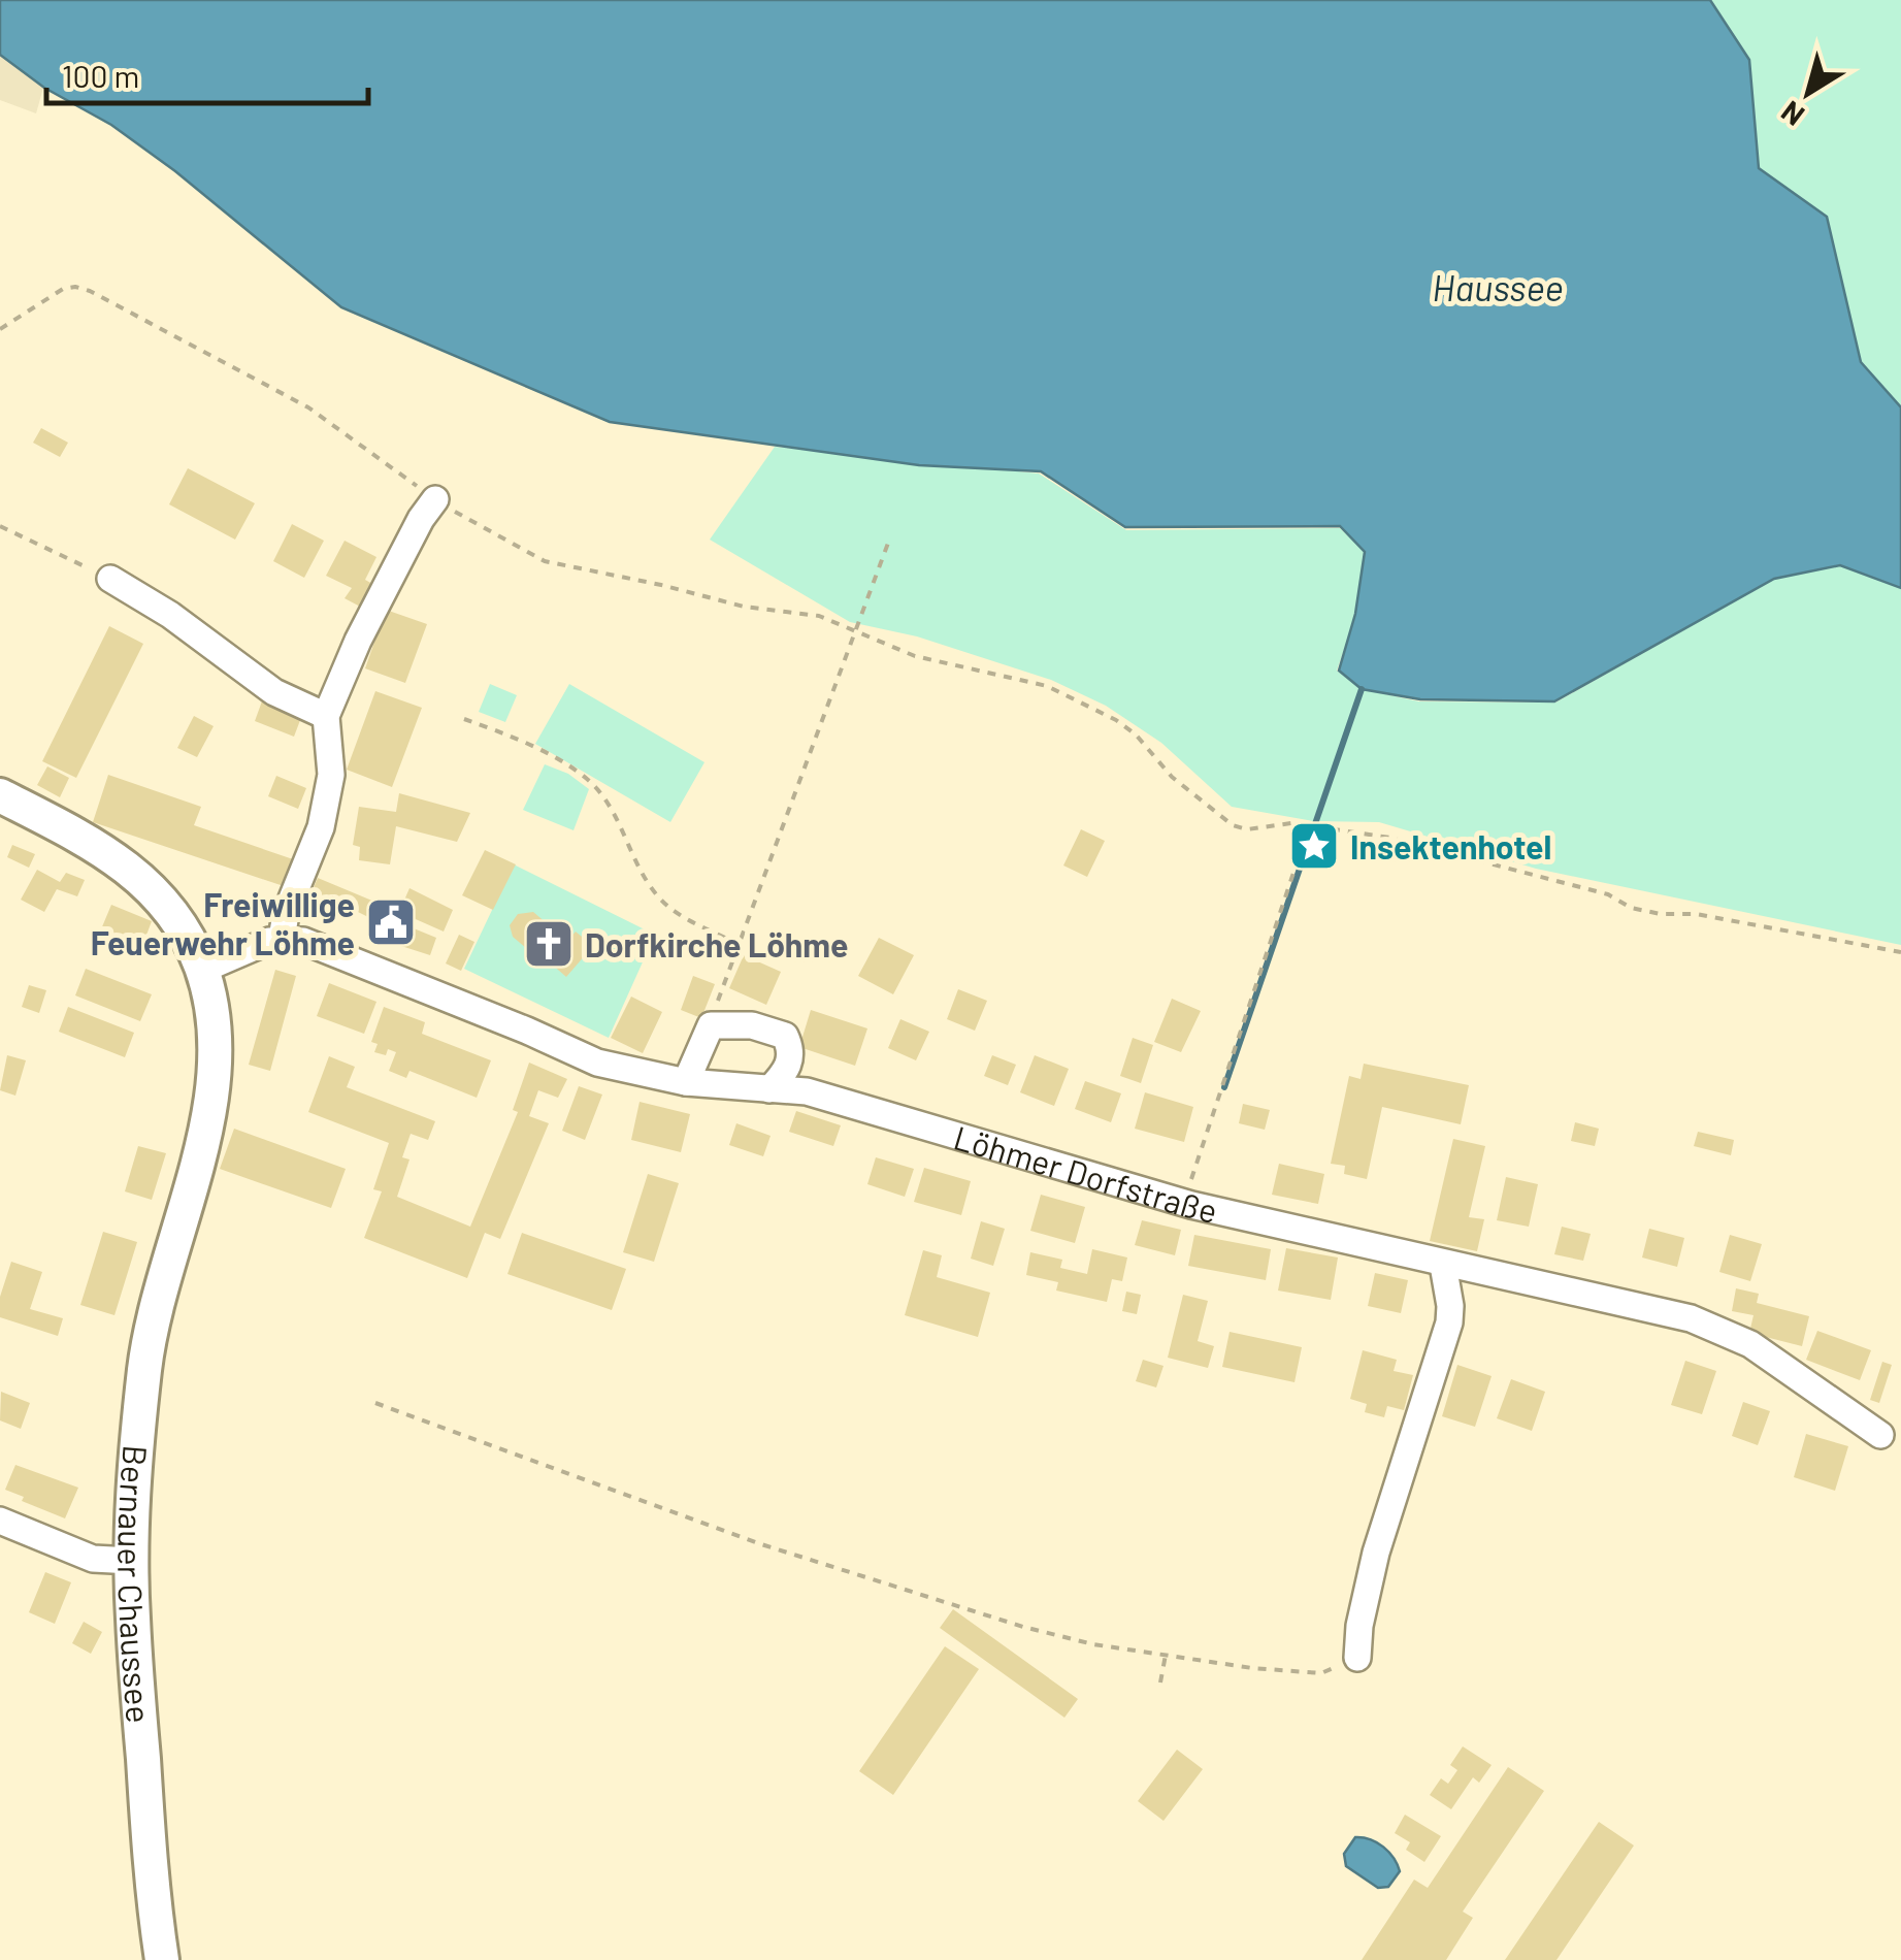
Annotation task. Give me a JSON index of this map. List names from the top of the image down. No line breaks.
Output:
{"streets":{"main road":["Bernauer Chaussee"],"street":["Löhmer Dorfstraße"]},"water":["Haussee"],"places":{"place":["Insektenhotel"],"public building":["Freiwillige Feuerwehr Löhme"],"church":["Dorfkirche Löhme"]},"scale_bar":"100 m","north":"bottom left"}
